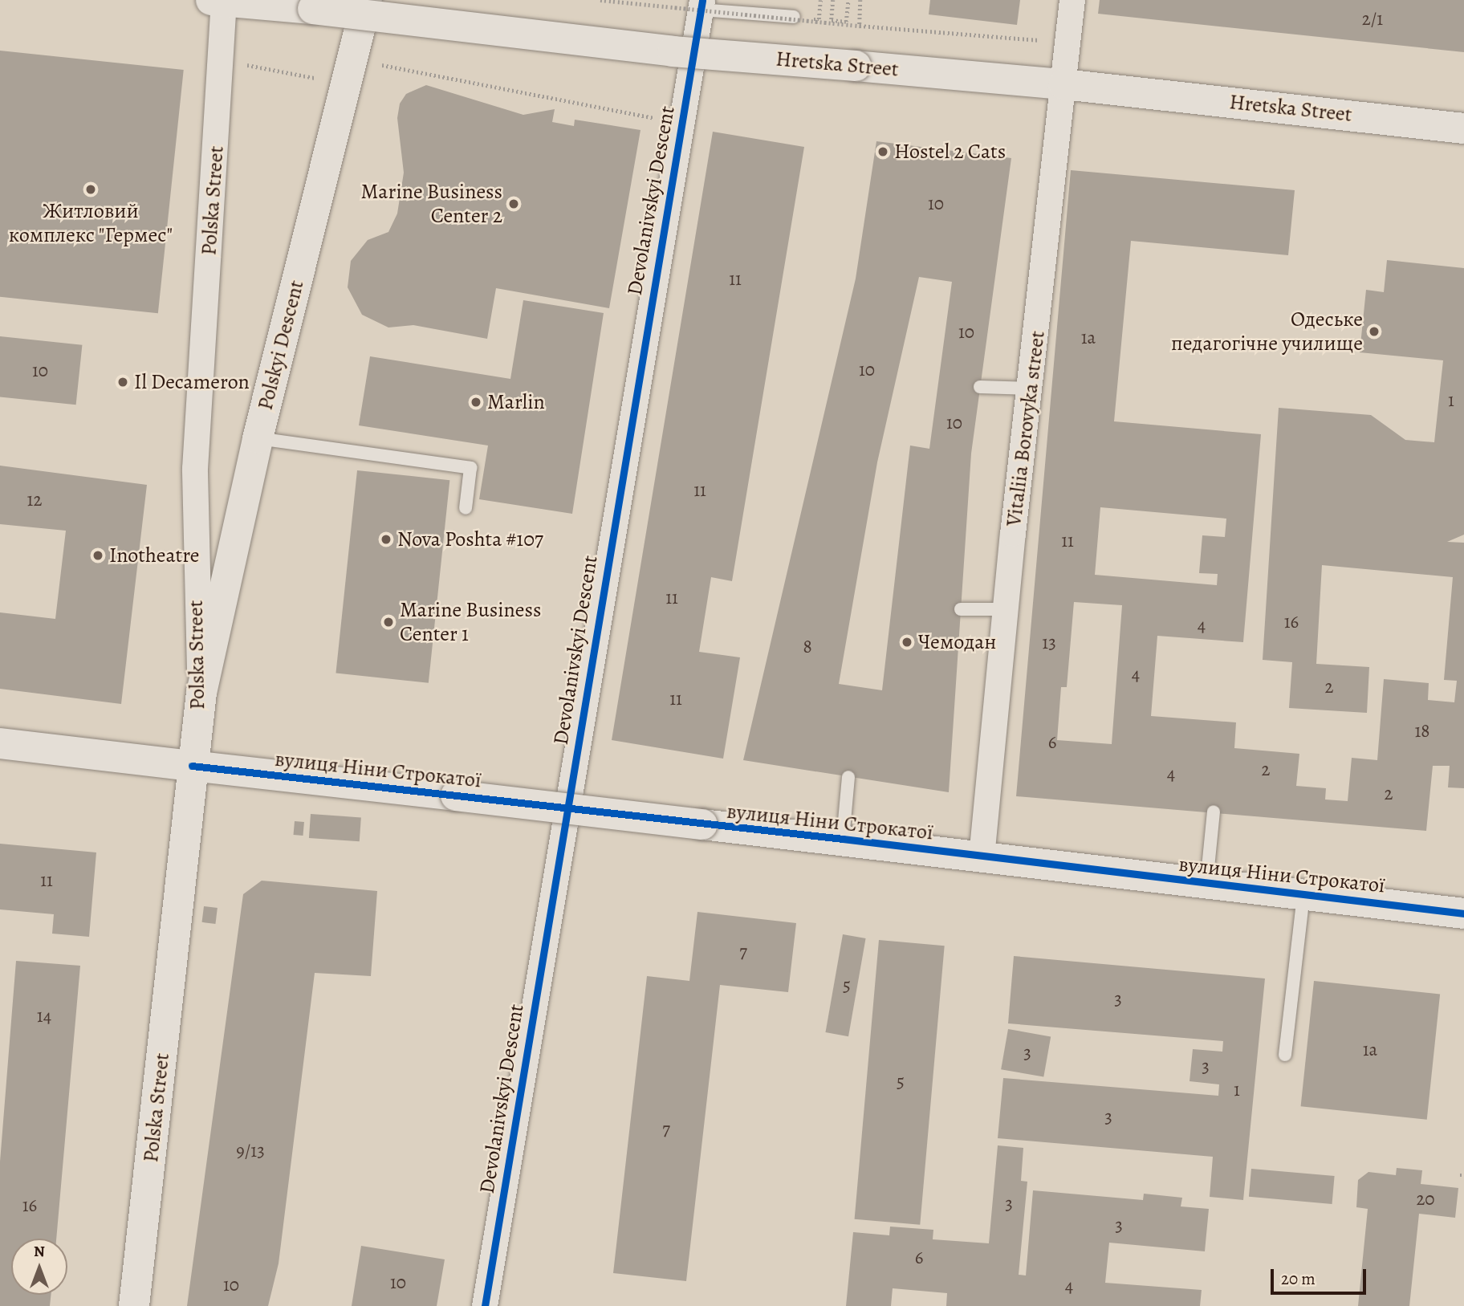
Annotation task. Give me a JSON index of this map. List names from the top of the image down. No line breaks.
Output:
{"streets":{"street":["Hretska Street","Polska Street","Devolanivskyi Descent","Polskyi Descent","Vitaliia Borovyka street","вулиця Ніни Строкатої"]},"crossings":[["Hretska Street","Polska Street"],["Hretska Street","Vitaliia Borovyka street"],["Polska Street","Polskyi Descent"],["Polska Street","вулиця Ніни Строкатої"],["Vitaliia Borovyka street","вулиця Ніни Строкатої"]],"places":["Hostel 2 Cats","Житловий комплекс \"Гермес\"","Marine Business Center 2","Одеське педагогічне училище","Il Decameron","Marlin","Nova Poshta #107","Inotheatre","Marine Business Center 1","Чемодан"],"house_numbers":["2/1","10","11","10","1а","10","10","1","10","11","12","11","11","16","4","13","8","4","2","11","18","6","2","4","2","11","7","5","3","14","1а","3","3","5","1","3","7","9/13","20","3","16","3","6","10","10","4"],"scale_bar":"20 m","north":"top"}
